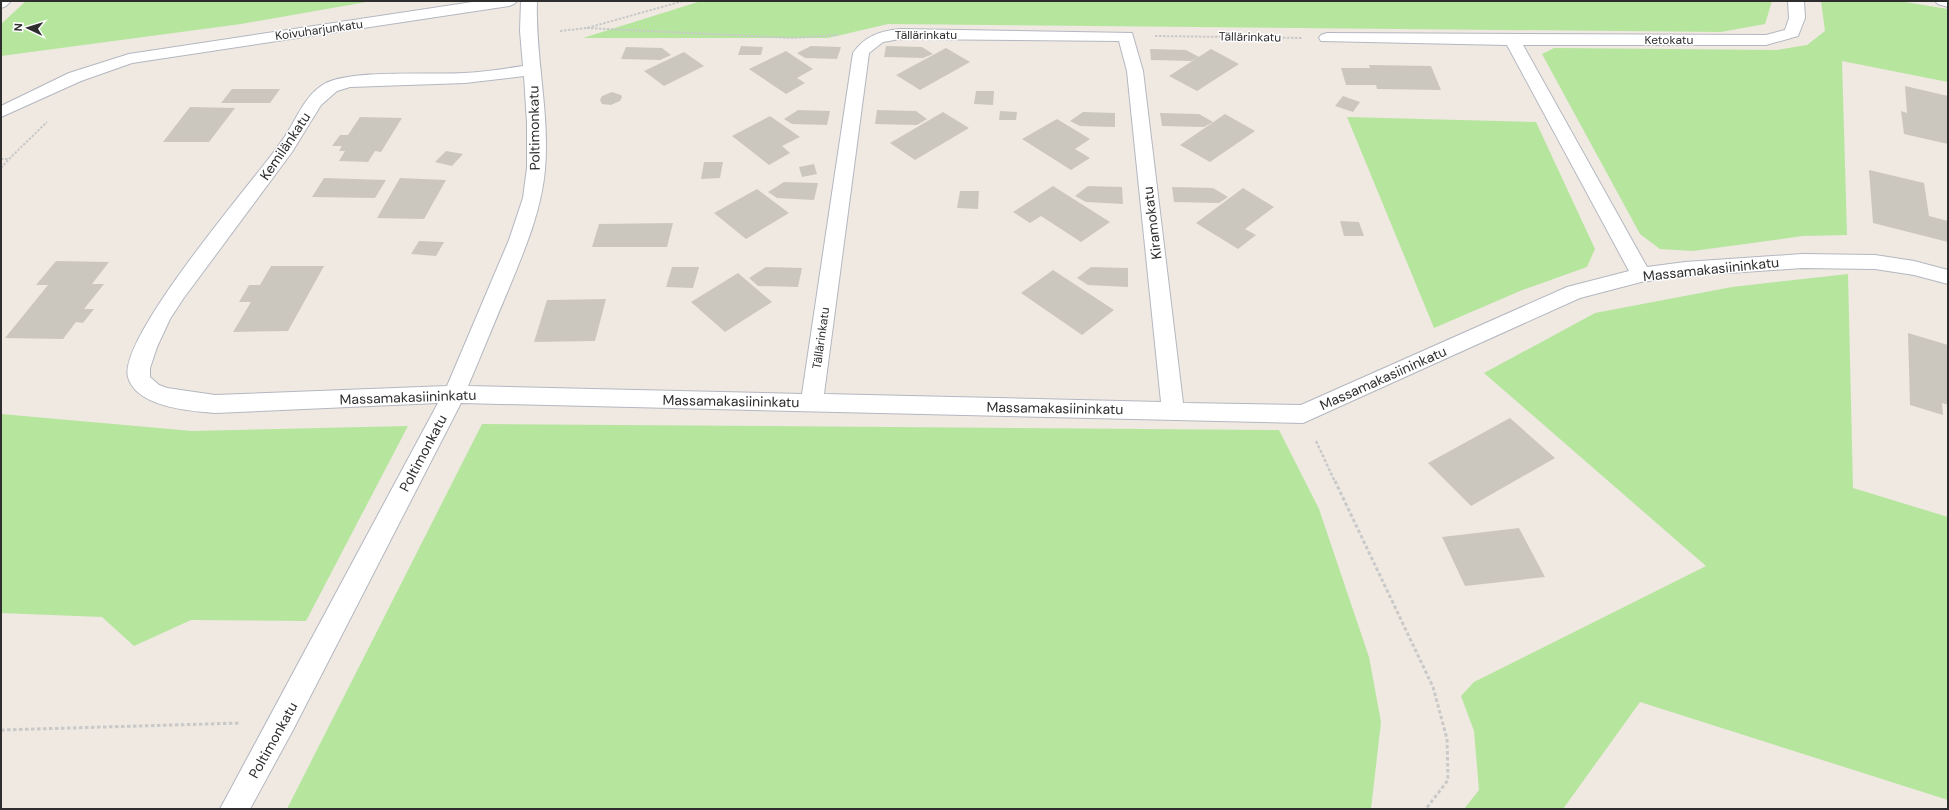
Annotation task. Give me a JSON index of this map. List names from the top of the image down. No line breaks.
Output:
{"streets":{"street":["Koivuharjunkatu","Tällärinkatu","Ketokatu","Poltimonkatu","Kemilänkatu","Kiramokatu","Massamakasiininkatu"]},"crossings":[["Tällärinkatu","Ketokatu"],["Tällärinkatu","Kiramokatu"],["Tällärinkatu","Massamakasiininkatu"],["Poltimonkatu","Kemilänkatu"],["Poltimonkatu","Massamakasiininkatu"],["Kemilänkatu","Massamakasiininkatu"],["Kiramokatu","Massamakasiininkatu"]],"north":"left"}
